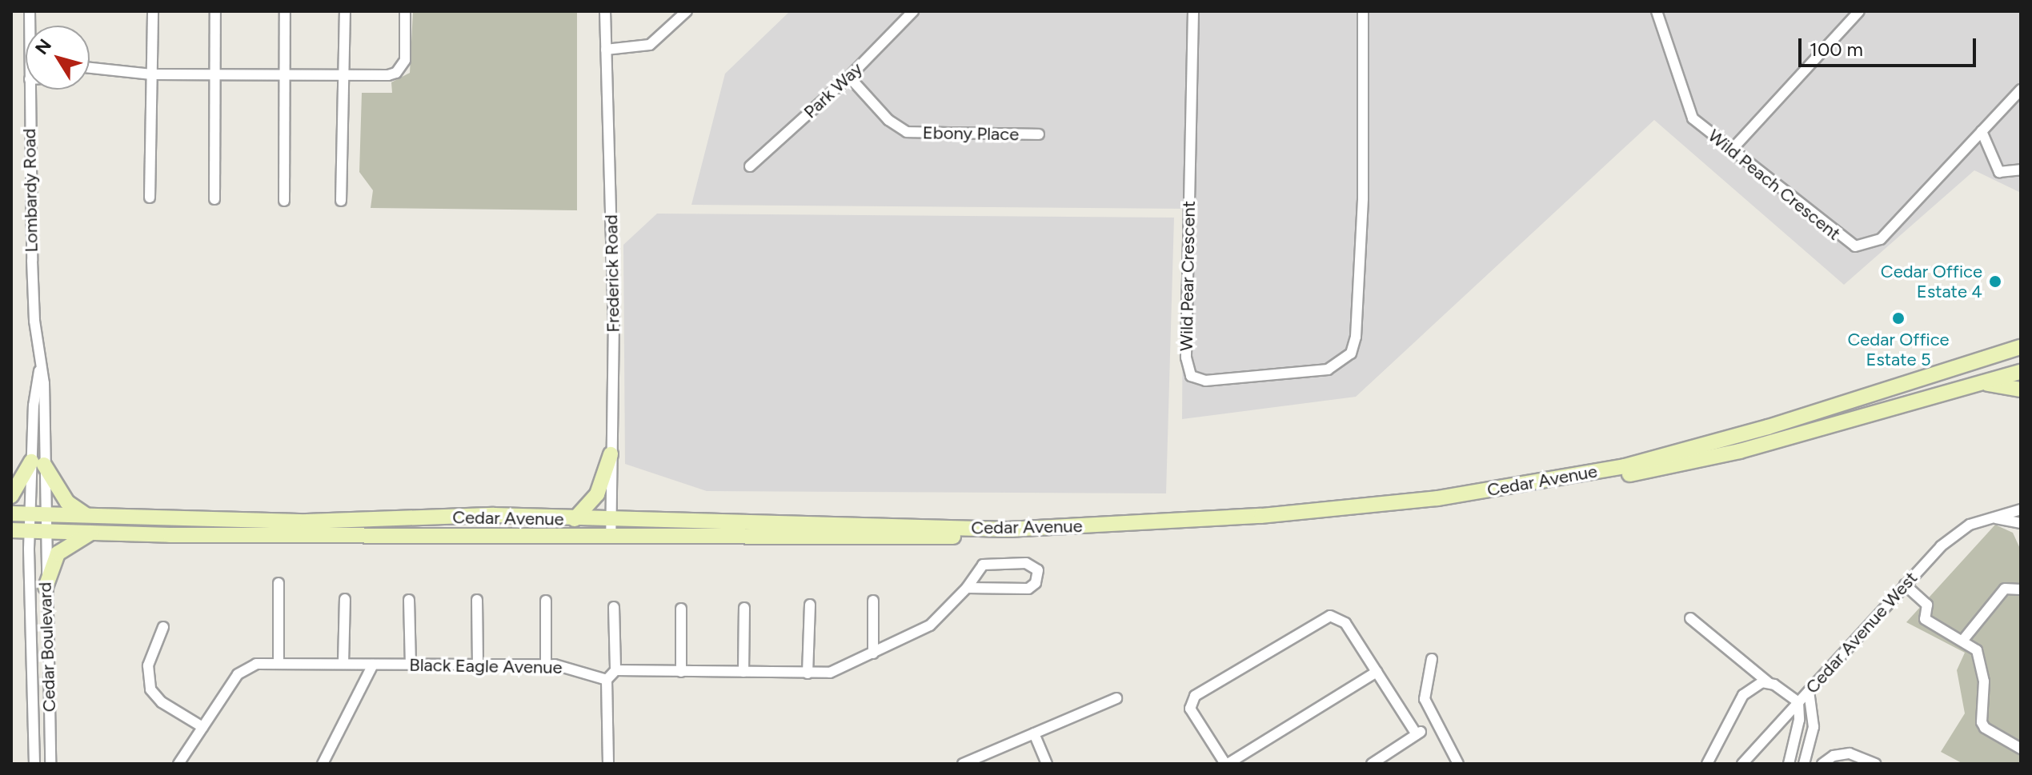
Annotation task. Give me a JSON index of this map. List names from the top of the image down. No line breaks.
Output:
{"streets":{"main road":["Cedar Avenue"],"street":["Park Way","Ebony Place","Wild Peach Crescent","Lombardy Road","Frederick Road","Wild Pear Crescent","Cedar Avenue West","Cedar Boulevard","Black Eagle Avenue"]},"crossings":[["Park Way","Ebony Place"],["Lombardy Road","Cedar Avenue"],["Frederick Road","Cedar Avenue"],["Cedar Avenue","Cedar Boulevard"]],"places":["Cedar Office Estate 4","Cedar Office Estate 5"],"scale_bar":"100 m","north":"top left"}
